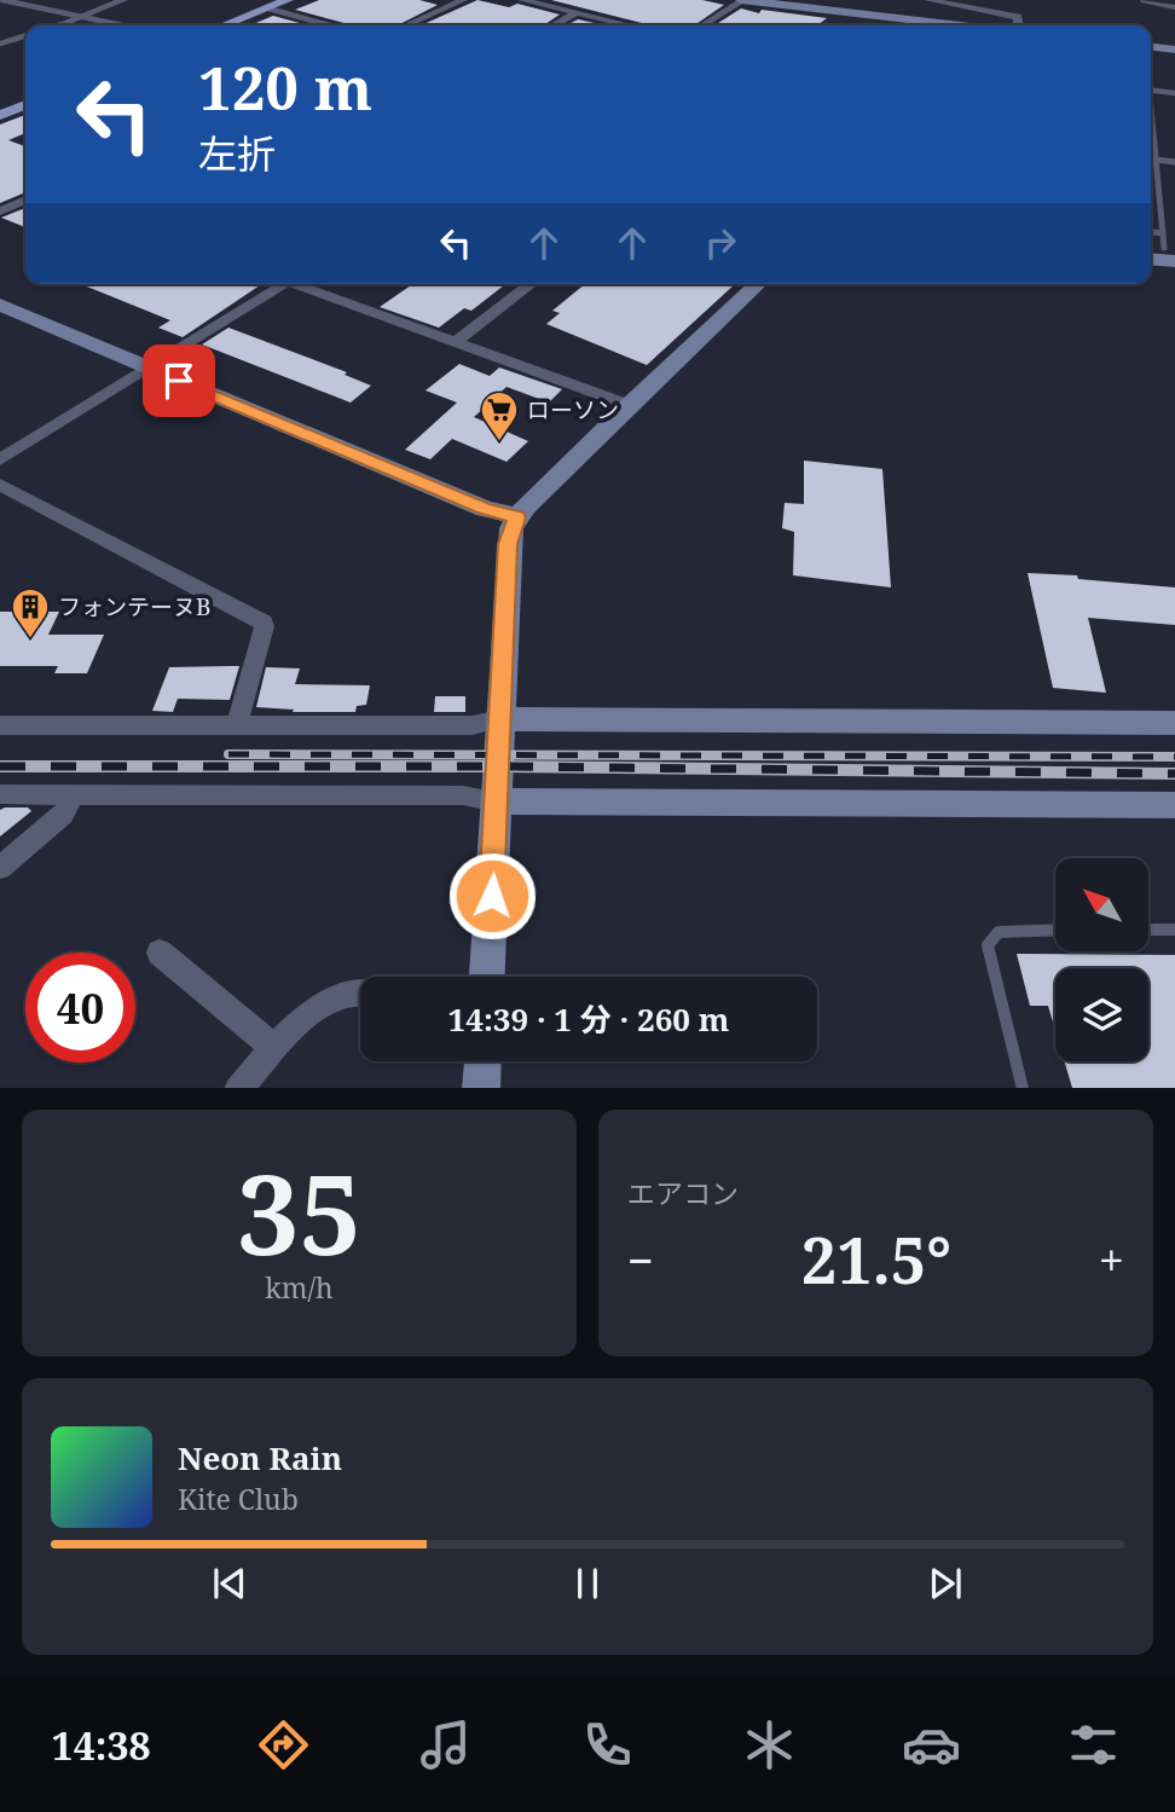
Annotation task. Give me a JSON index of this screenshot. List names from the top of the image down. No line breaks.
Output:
{"places":{"supermarket":["ローソン"],"building":["フォンテーヌB"]},"north":"top left","page":{"turn":["120 m","左折"],"limit":"40","trip":"14:39 · 1 分 · 260 m","tile":[["35","km/h"],"エアコン"],"heat":["−","21.5°","+"],"song":["Neon Rain","Kite Club"],"tabs":"14:38"}}
